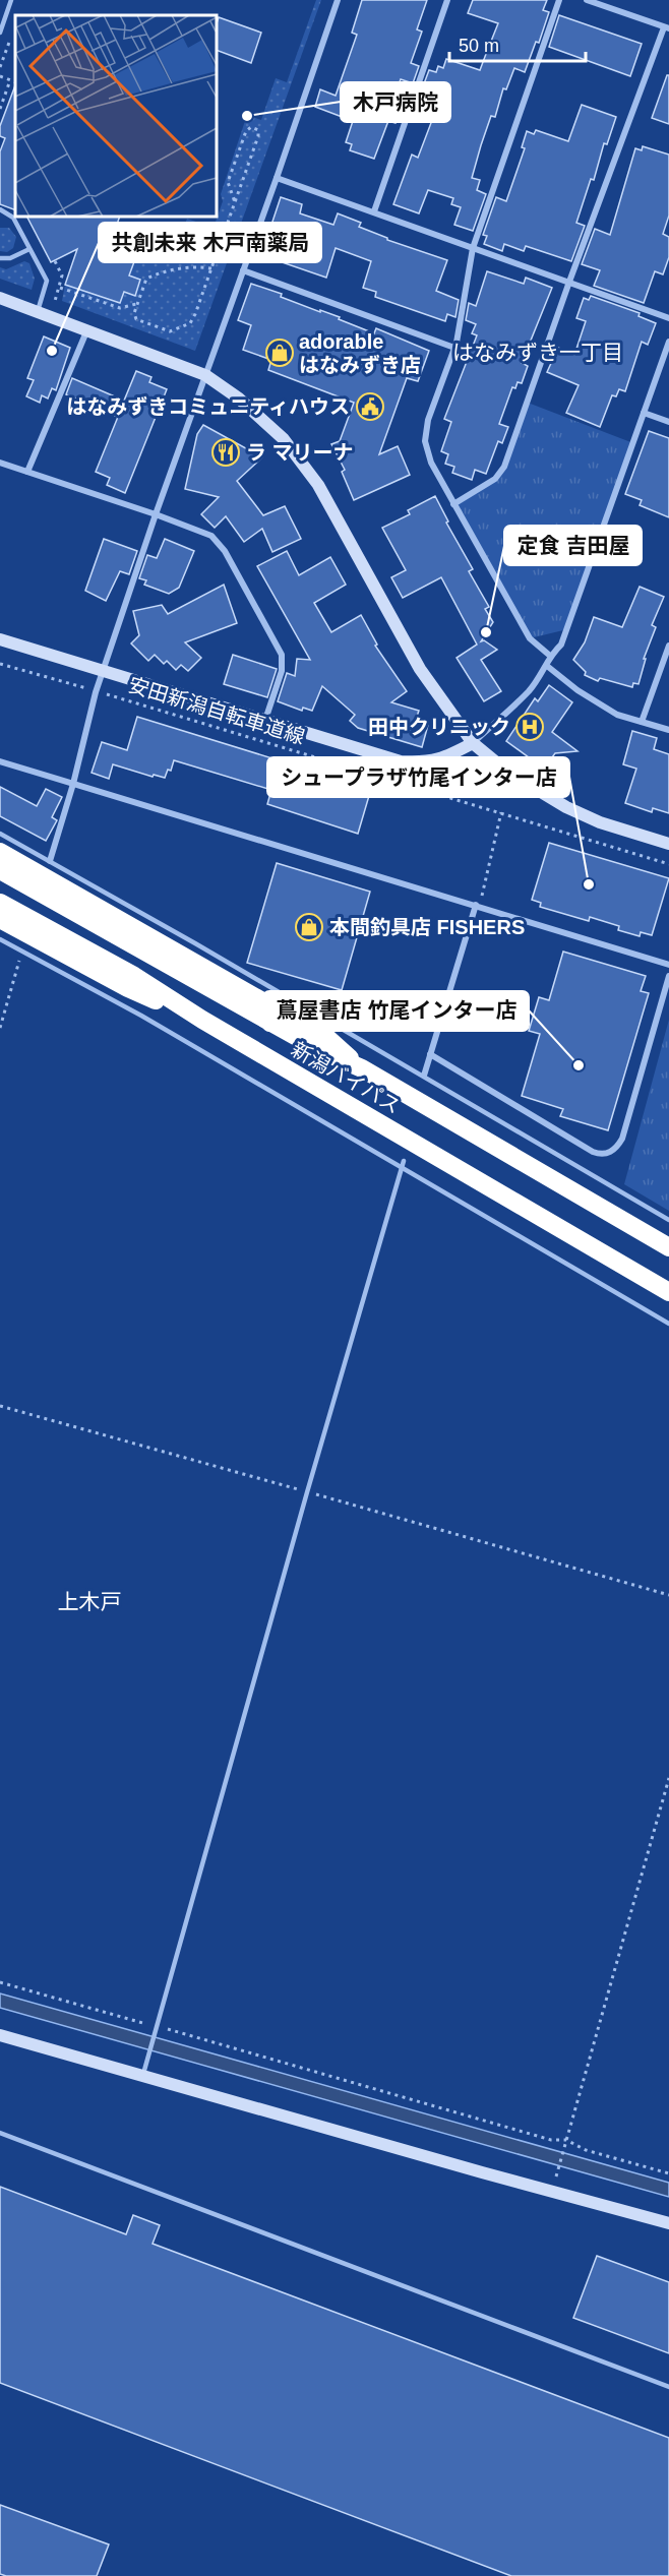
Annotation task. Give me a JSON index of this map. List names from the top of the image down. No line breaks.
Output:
{"streets":{"highway":["新潟バイパス"],"path":["安田新潟自転車道線"]},"districts":["はなみずき一丁目","上木戸"],"places":{"other":["木戸病院","共創未来 木戸南薬局","定食 吉田屋","シュープラザ竹尾インター店","蔦屋書店 竹尾インター店"],"shop":["adorable はなみずき店","本間釣具店 FISHERS"],"public building":["はなみずきコミュニティハウス"],"restaurant":["ラ マリーナ"],"hospital":["田中クリニック"]},"scale_bar":"50 m"}
